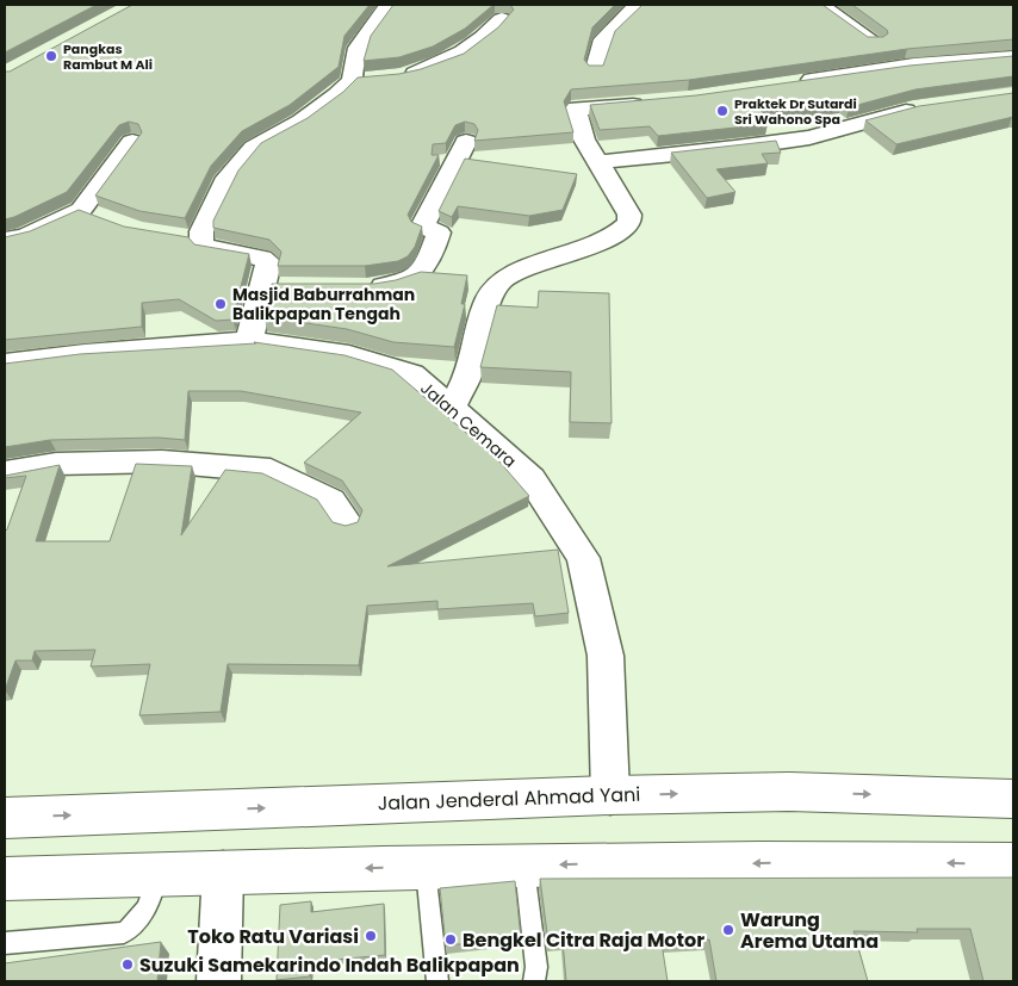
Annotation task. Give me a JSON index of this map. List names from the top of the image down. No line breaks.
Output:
{"streets":{"main road":["Jalan Jenderal Ahmad Yani"],"street":["Jalan Cemara"]},"crossings":[["Jalan Cemara","Jalan Jenderal Ahmad Yani"]],"places":["Pangkas Rambut M Ali","Praktek Dr Sutardi Sri Wahono Spa","Masjid Baburrahman Balikpapan Tengah","Warung Arema Utama","Toko Ratu Variasi","Bengkel Citra Raja Motor","Suzuki Samekarindo Indah Balikpapan"]}
